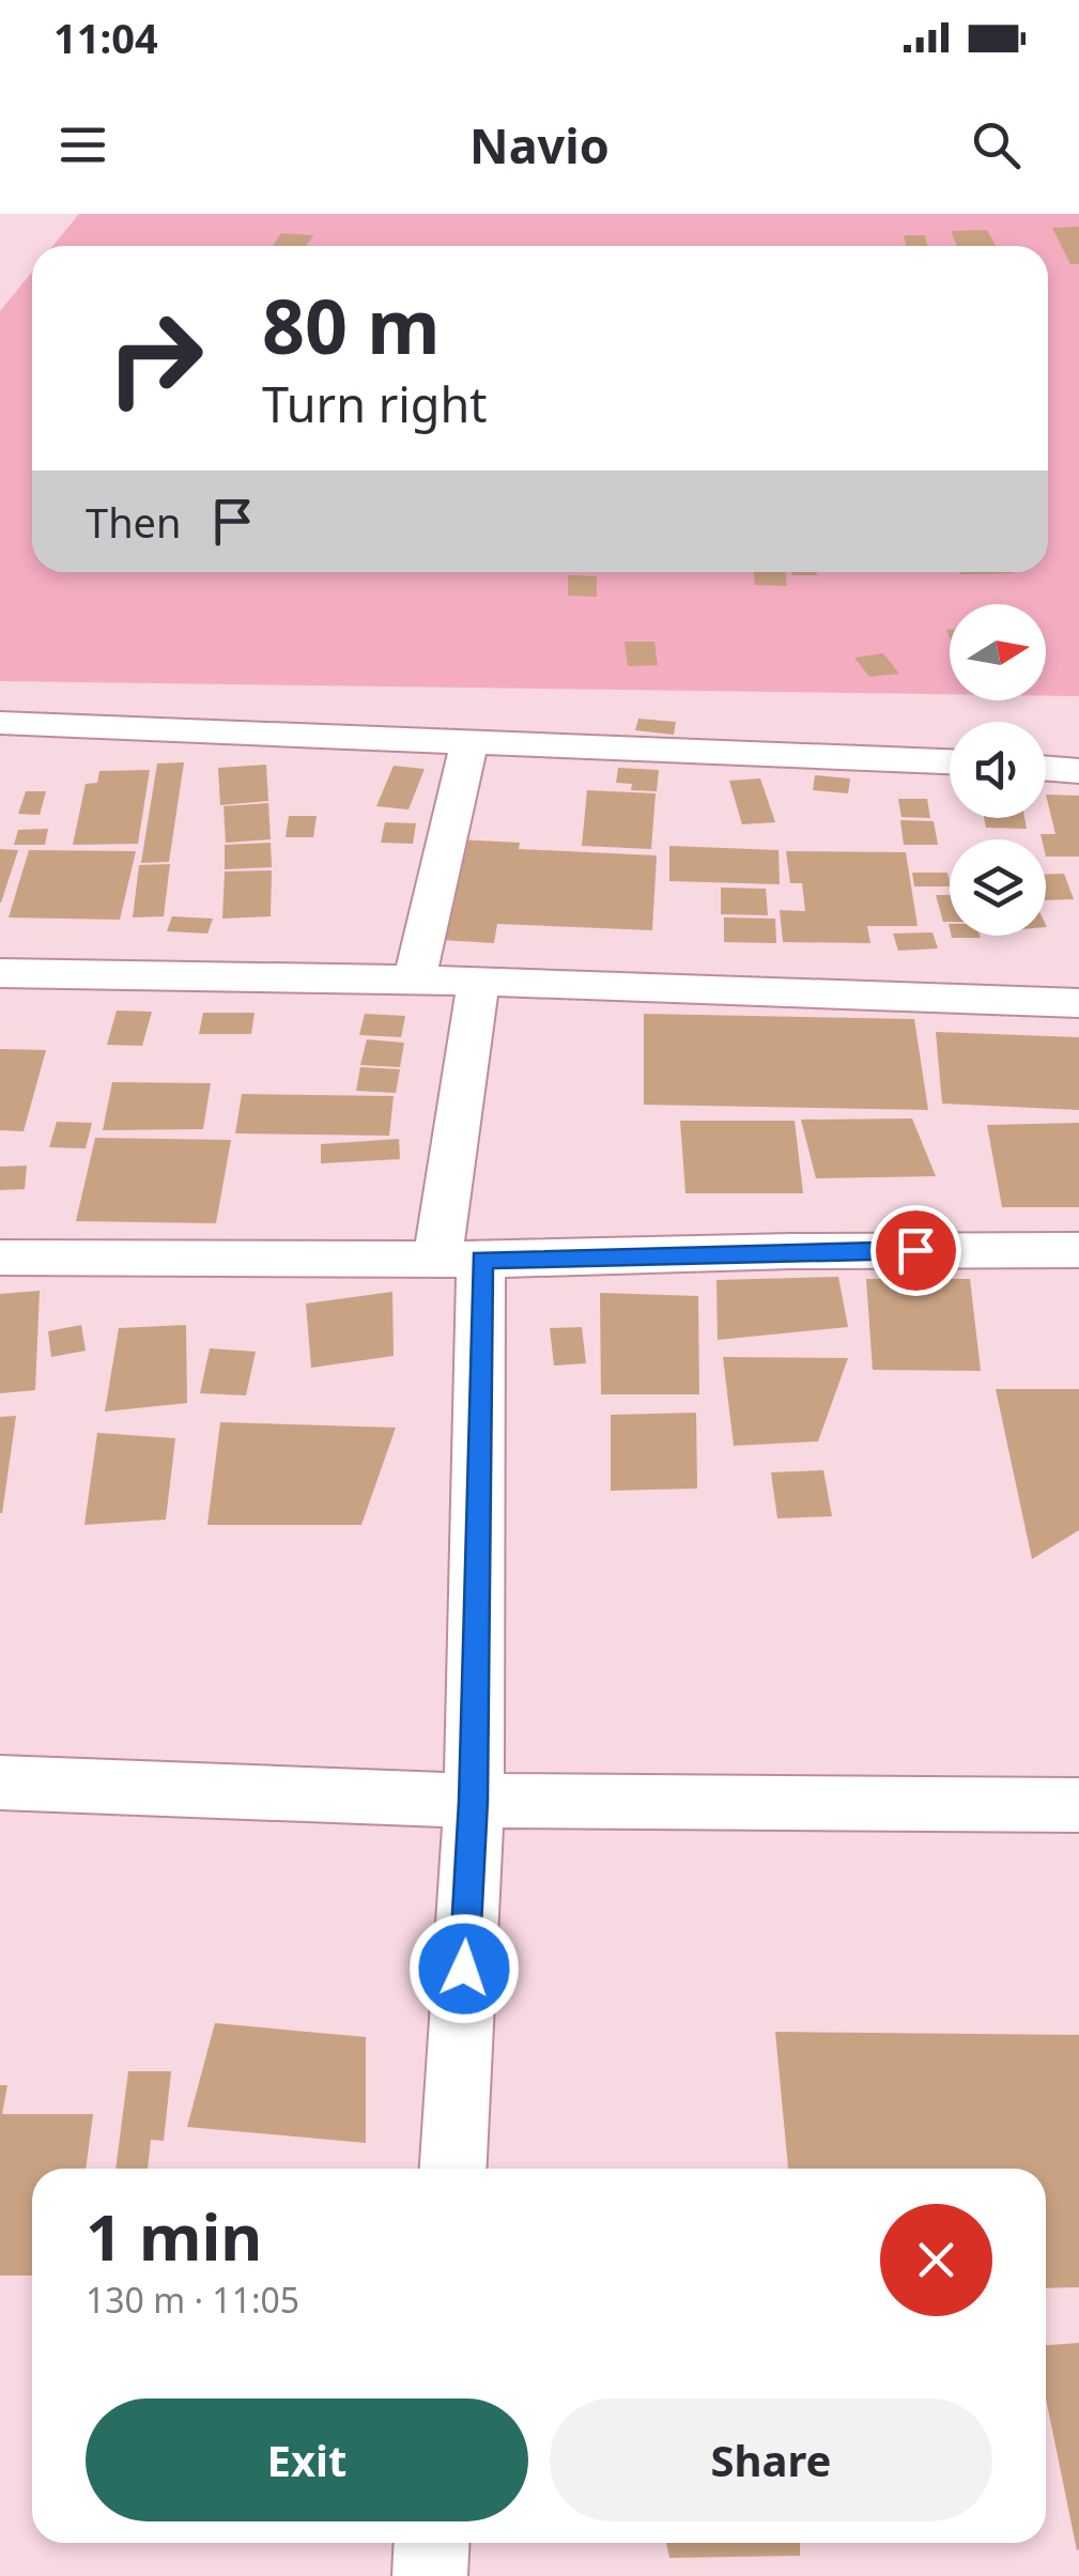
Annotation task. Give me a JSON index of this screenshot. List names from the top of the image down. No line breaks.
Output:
{"north":"right","page":{"status":"11:04","header":"Navio","turn":["80 m","Turn right"],"then":"Then","heading":["1 min","130 m · 11:05"],"buttons":["Exit","Share"]}}
